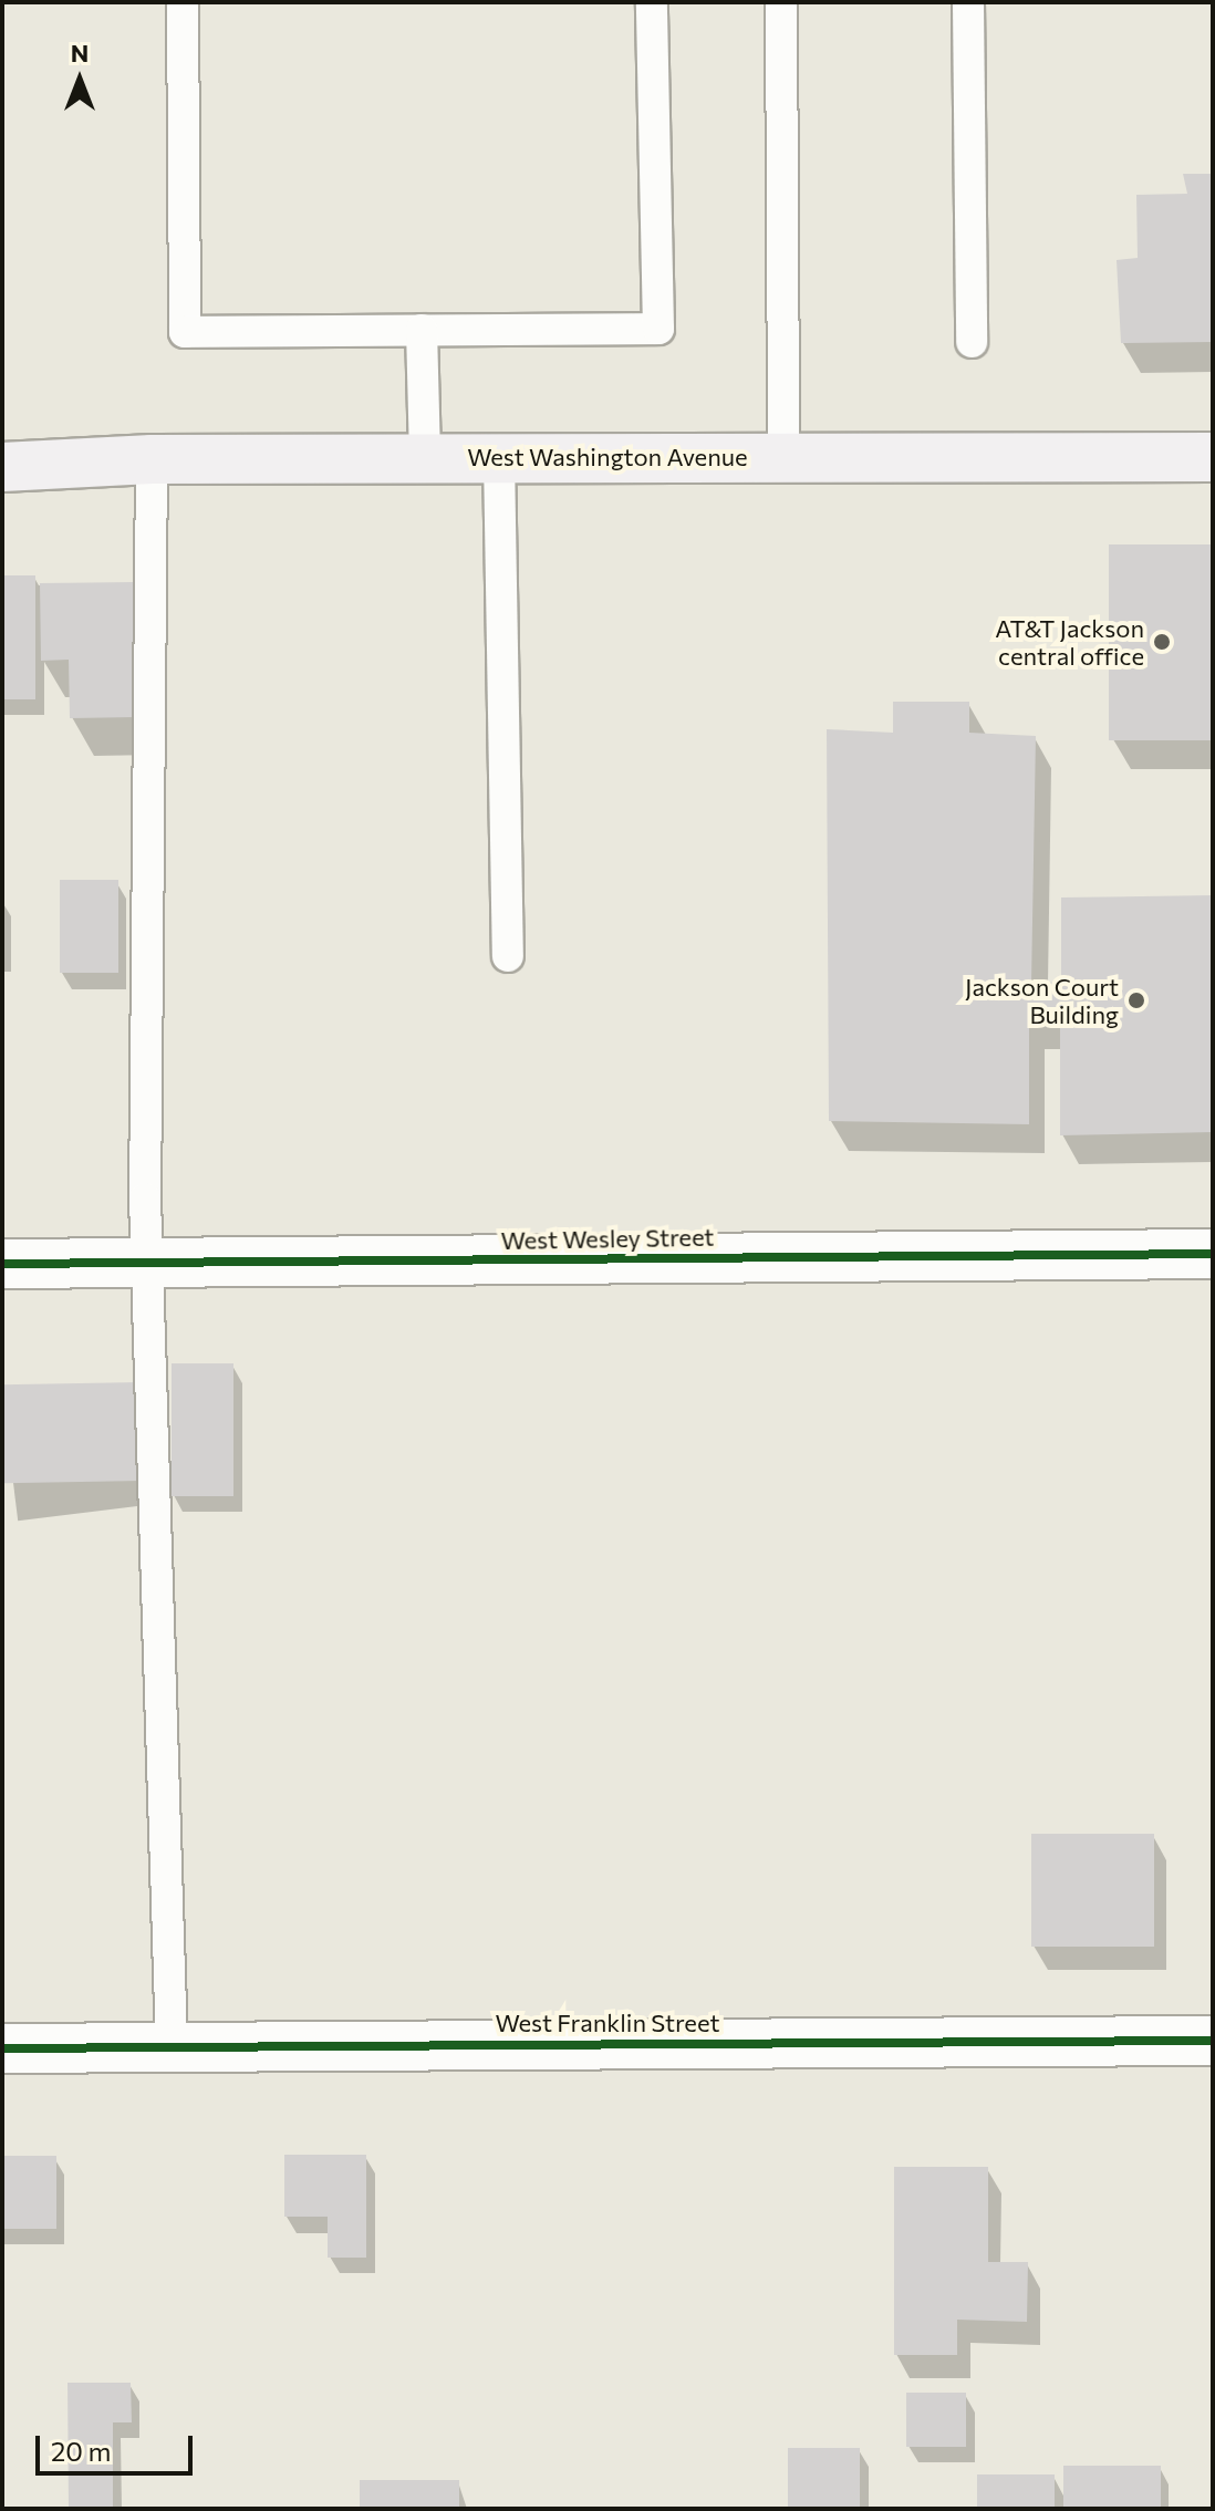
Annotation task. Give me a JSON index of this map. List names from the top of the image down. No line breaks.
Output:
{"streets":{"main road":["West Washington Avenue"],"street":["West Wesley Street","West Franklin Street"]},"places":["AT&T Jackson central office","Jackson Court Building"],"scale_bar":"20 m","north":"top"}
